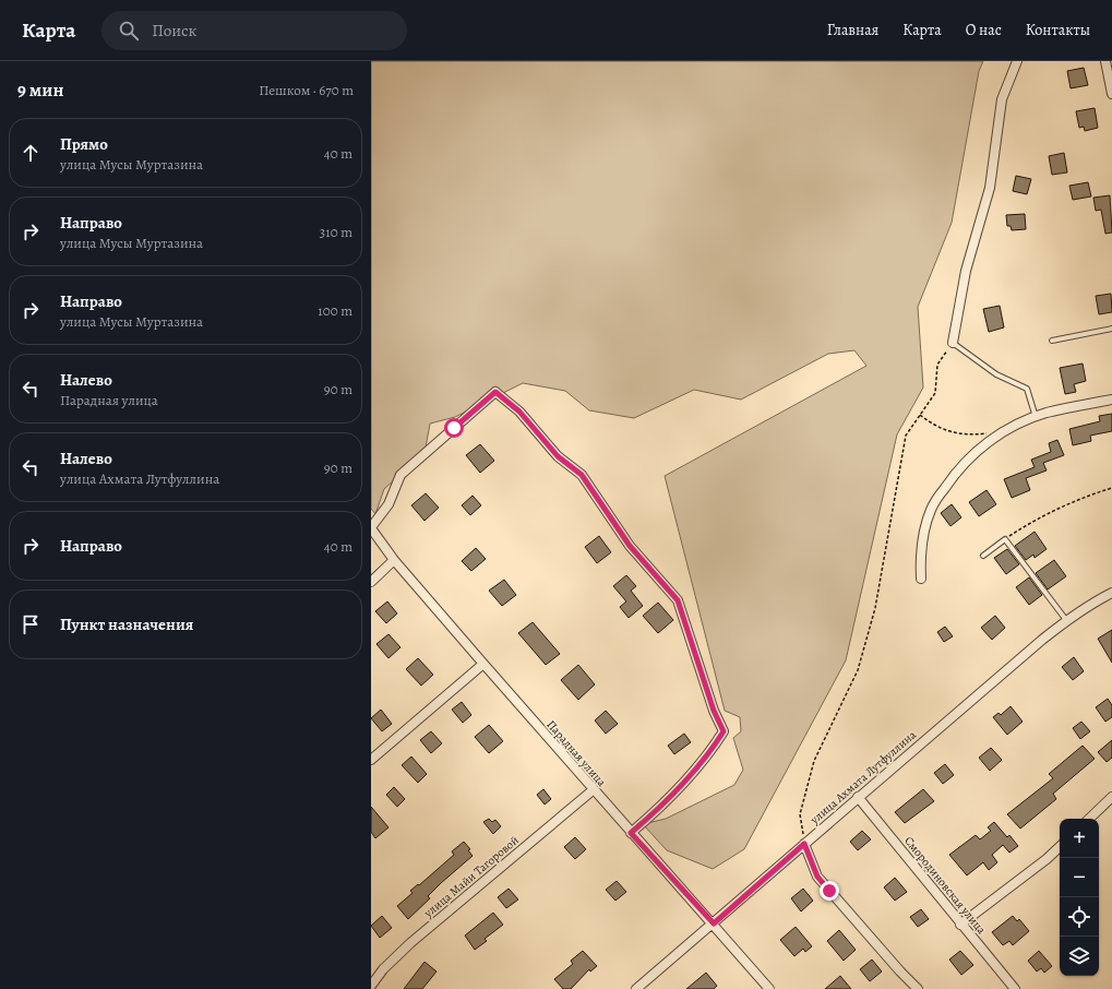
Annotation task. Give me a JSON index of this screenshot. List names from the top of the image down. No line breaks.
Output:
{"streets":{"street":["Парадная улица","улица Ахмата Лутфуллина","улица Майи Тагоровой","Смородиновская улица"]},"crossings":[["Парадная улица","улица Ахмата Лутфуллина"],["Парадная улица","улица Майи Тагоровой"],["улица Ахмата Лутфуллина","Смородиновская улица"]],"page":{"header":"Карта","search":"Поиск","nav":["Главная","Карта","О нас","Контакты"],"heading":["9 мин","Пешком · 670 m"],"list":[["Прямо","улица Мусы Муртазина","40 m"],["Направо","улица Мусы Муртазина","310 m"],["Направо","улица Мусы Муртазина","100 m"],["Налево","Парадная улица","90 m"],["Налево","улица Ахмата Лутфуллина","90 m"],["Направо","40 m"],"Пункт назначения"],"map_buttons":["+","−"]}}
